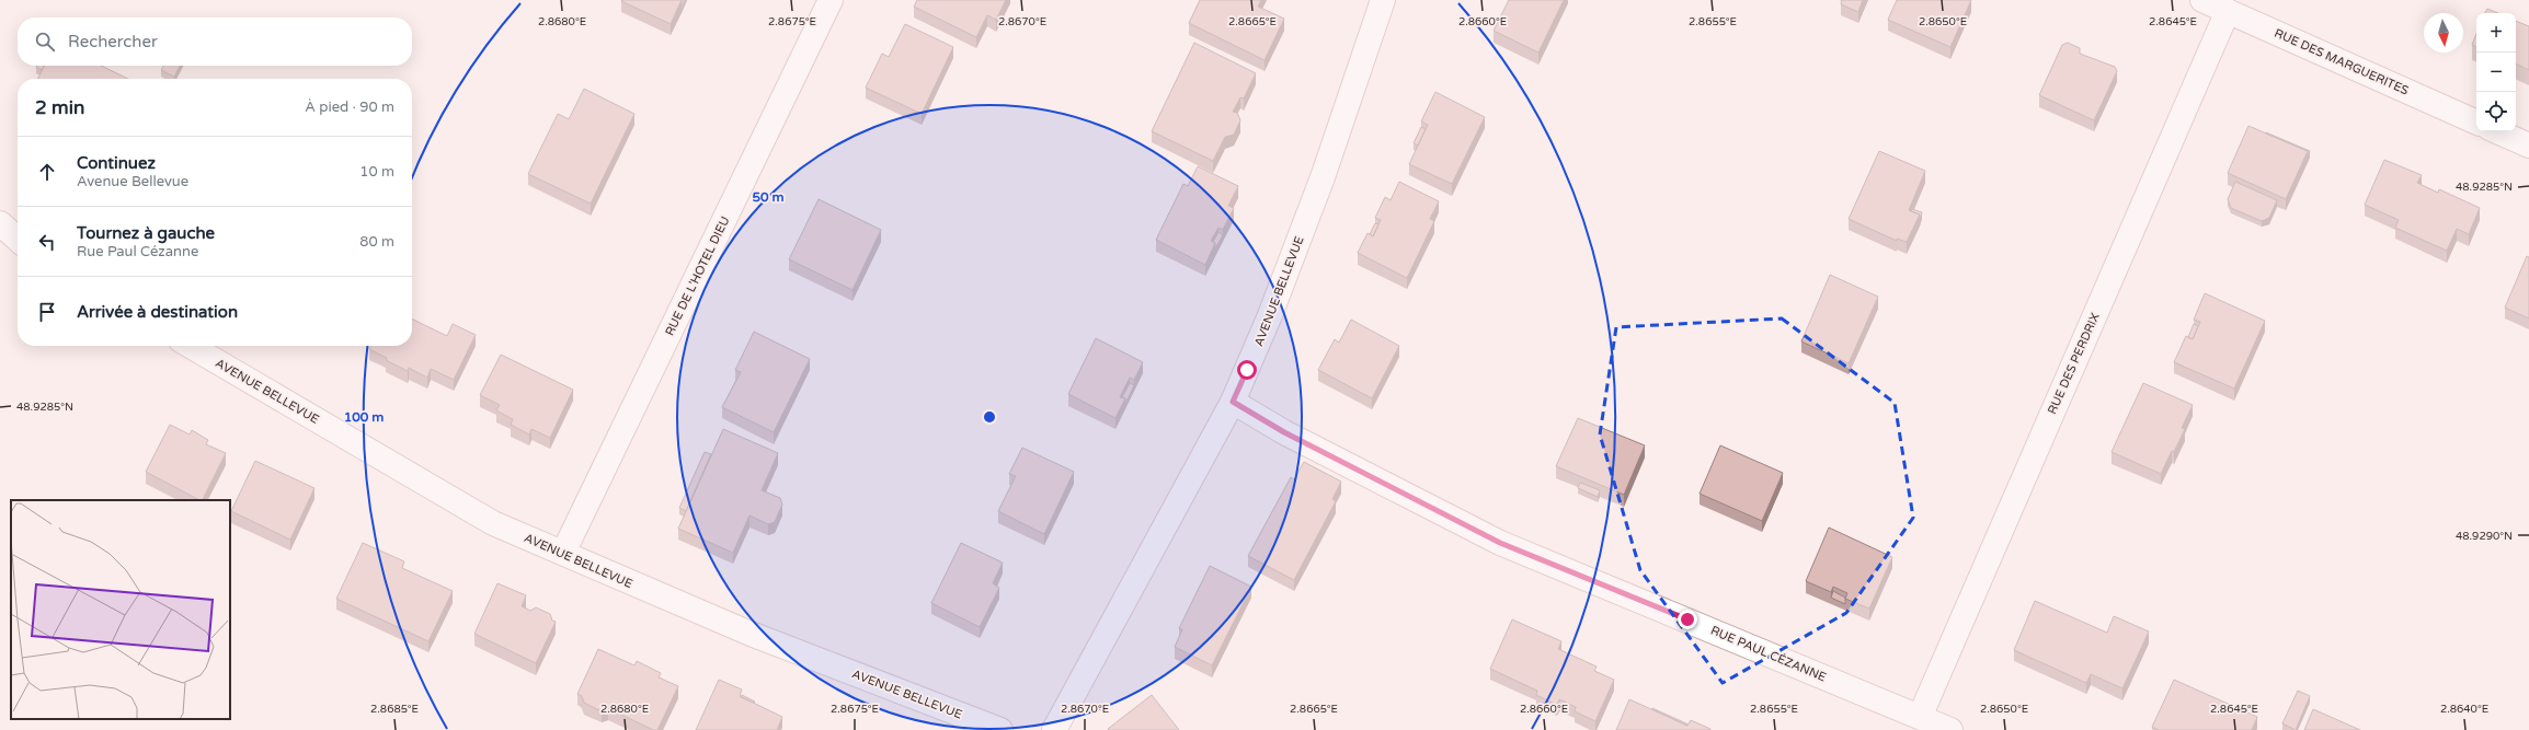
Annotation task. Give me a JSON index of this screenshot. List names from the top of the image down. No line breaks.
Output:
{"streets":{"street":["RUE DES MARGUERITES","RUE DE L'HOTEL DIEU","AVENUE BELLEVUE","RUE DES PERDRIX","RUE PAUL CÉZANNE"]},"crossings":[["RUE DES MARGUERITES","RUE DES PERDRIX"],["RUE DE L'HOTEL DIEU","AVENUE BELLEVUE"],["AVENUE BELLEVUE","RUE PAUL CÉZANNE"],["RUE DES PERDRIX","RUE PAUL CÉZANNE"]],"north":"bottom","page":{"map_buttons":["+","−"],"search":"Rechercher","heading":["2 min","À pied · 90 m"],"list":[["Continuez","Avenue Bellevue","10 m"],["Tournez à gauche","Rue Paul Cézanne","80 m"],"Arrivée à destination"]},"coordinates":["2.8680°E","2.8675°E","2.8670°E","2.8665°E","2.8660°E","2.8655°E","2.8650°E","2.8645°E","48.9285°N","48.9290°N","2.8685°E","2.8640°E"],"rings":["50 m","100 m"]}
